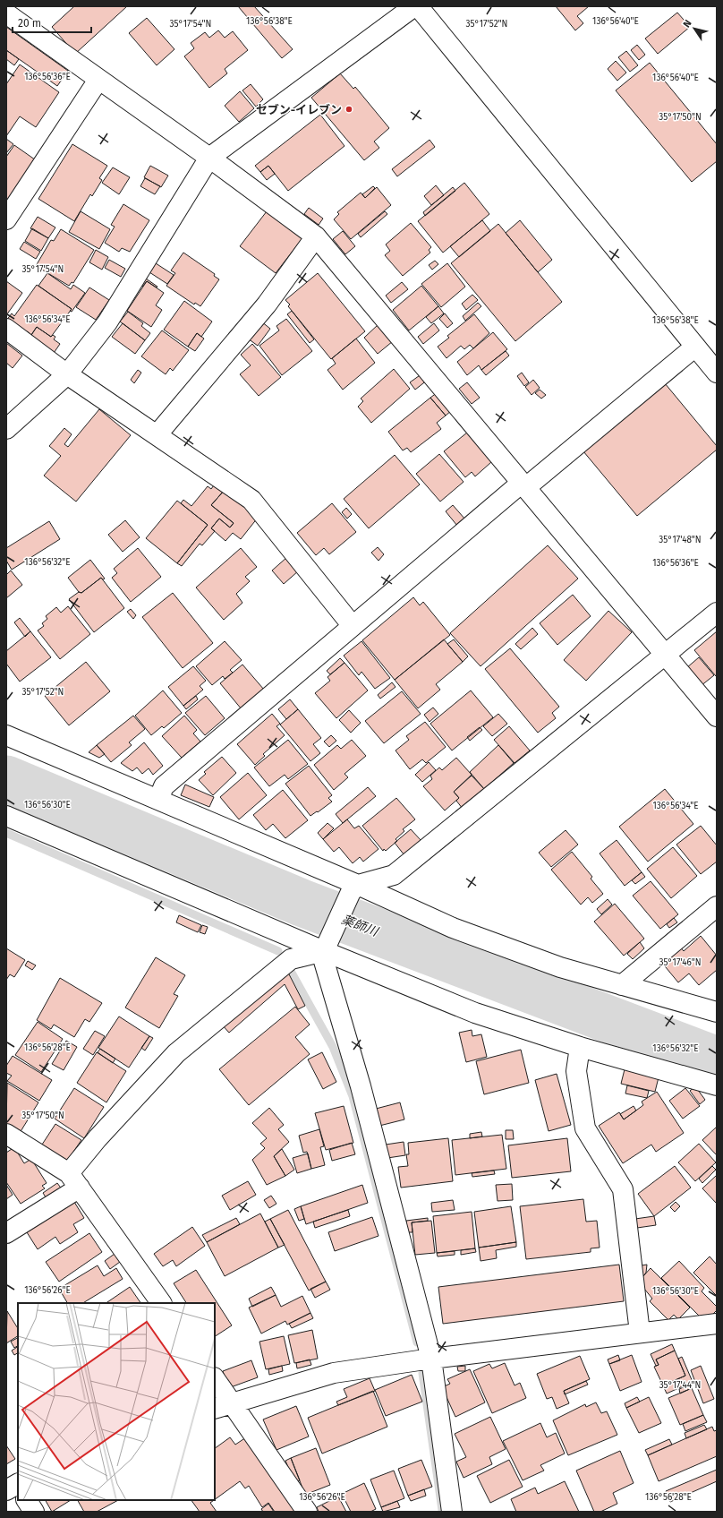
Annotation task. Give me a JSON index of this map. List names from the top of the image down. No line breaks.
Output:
{"water":["薬師川"],"places":["セブン-イレブン"],"scale_bar":"20 m","north":"top left","coordinates":["136°56'40\"E","136°56'38\"E","35°17'54\"N","35°17'52\"N","136°56'36\"E","35°17'50\"N","136°56'34\"E","35°17'48\"N","136°56'32\"E","136°56'30\"E","35°17'46\"N","136°56'28\"E","136°56'26\"E","35°17'44\"N"]}
